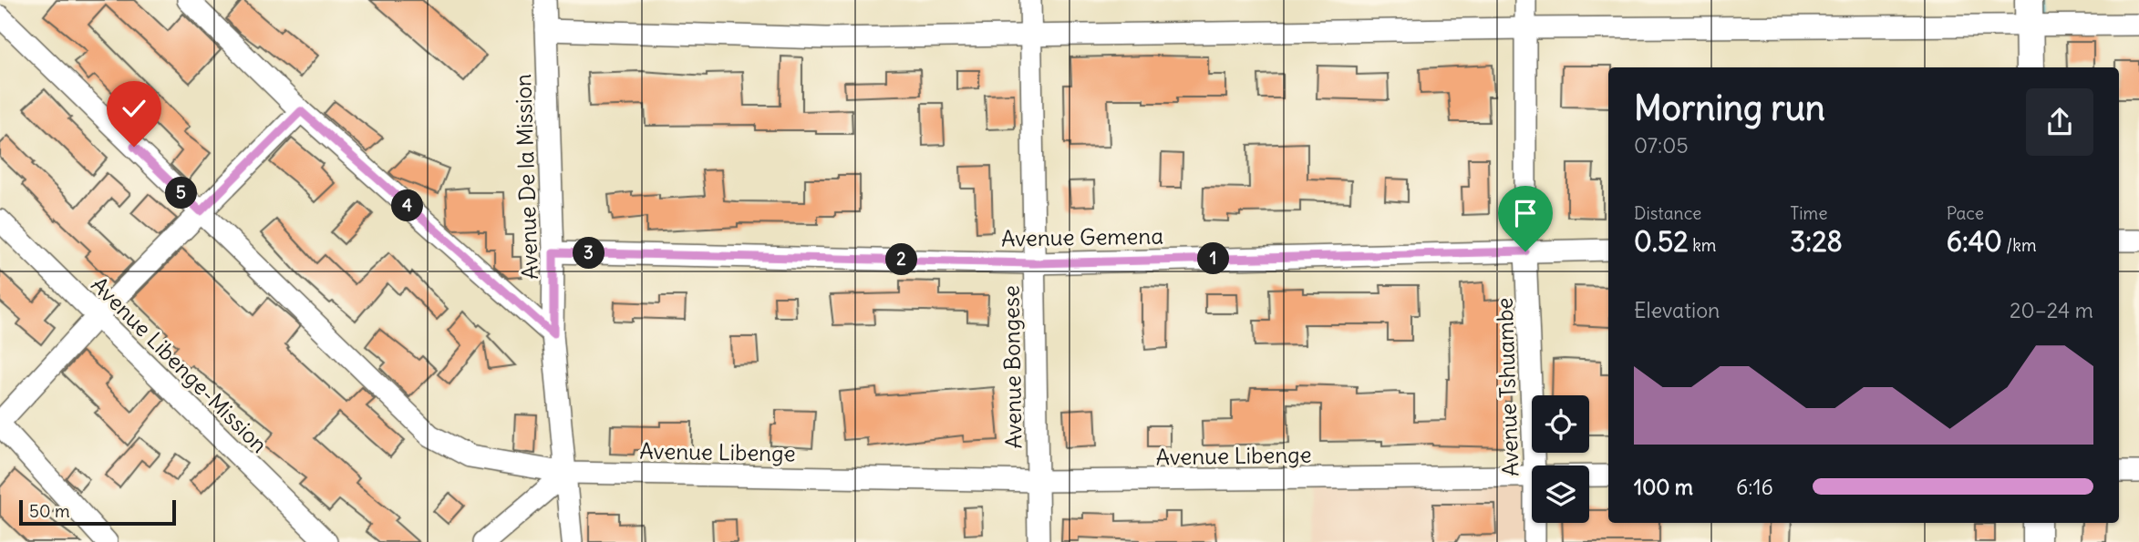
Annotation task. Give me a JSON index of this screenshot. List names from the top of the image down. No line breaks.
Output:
{"streets":{"street":["Avenue De la Mission","Avenue Gemena","Avenue Libenge-Mission","Avenue Bongese","Avenue Tshuambe","Avenue Libenge"]},"crossings":[["Avenue De la Mission","Avenue Gemena"],["Avenue De la Mission","Avenue Libenge"],["Avenue Gemena","Avenue Bongese"],["Avenue Gemena","Avenue Tshuambe"],["Avenue Bongese","Avenue Libenge"]],"scale_bar":"50 m","page":{"heading":["Morning run","07:05"],"stats":[["Distance","0.52 km"],["Time","3:28"],["Pace","6:40 /km"]],"pins":["5","4","3","1","2"],"chart":["Elevation","20–24 m"],"list":[{"name":"100 m","note":"6:16"}],"scale":"50 m"}}
